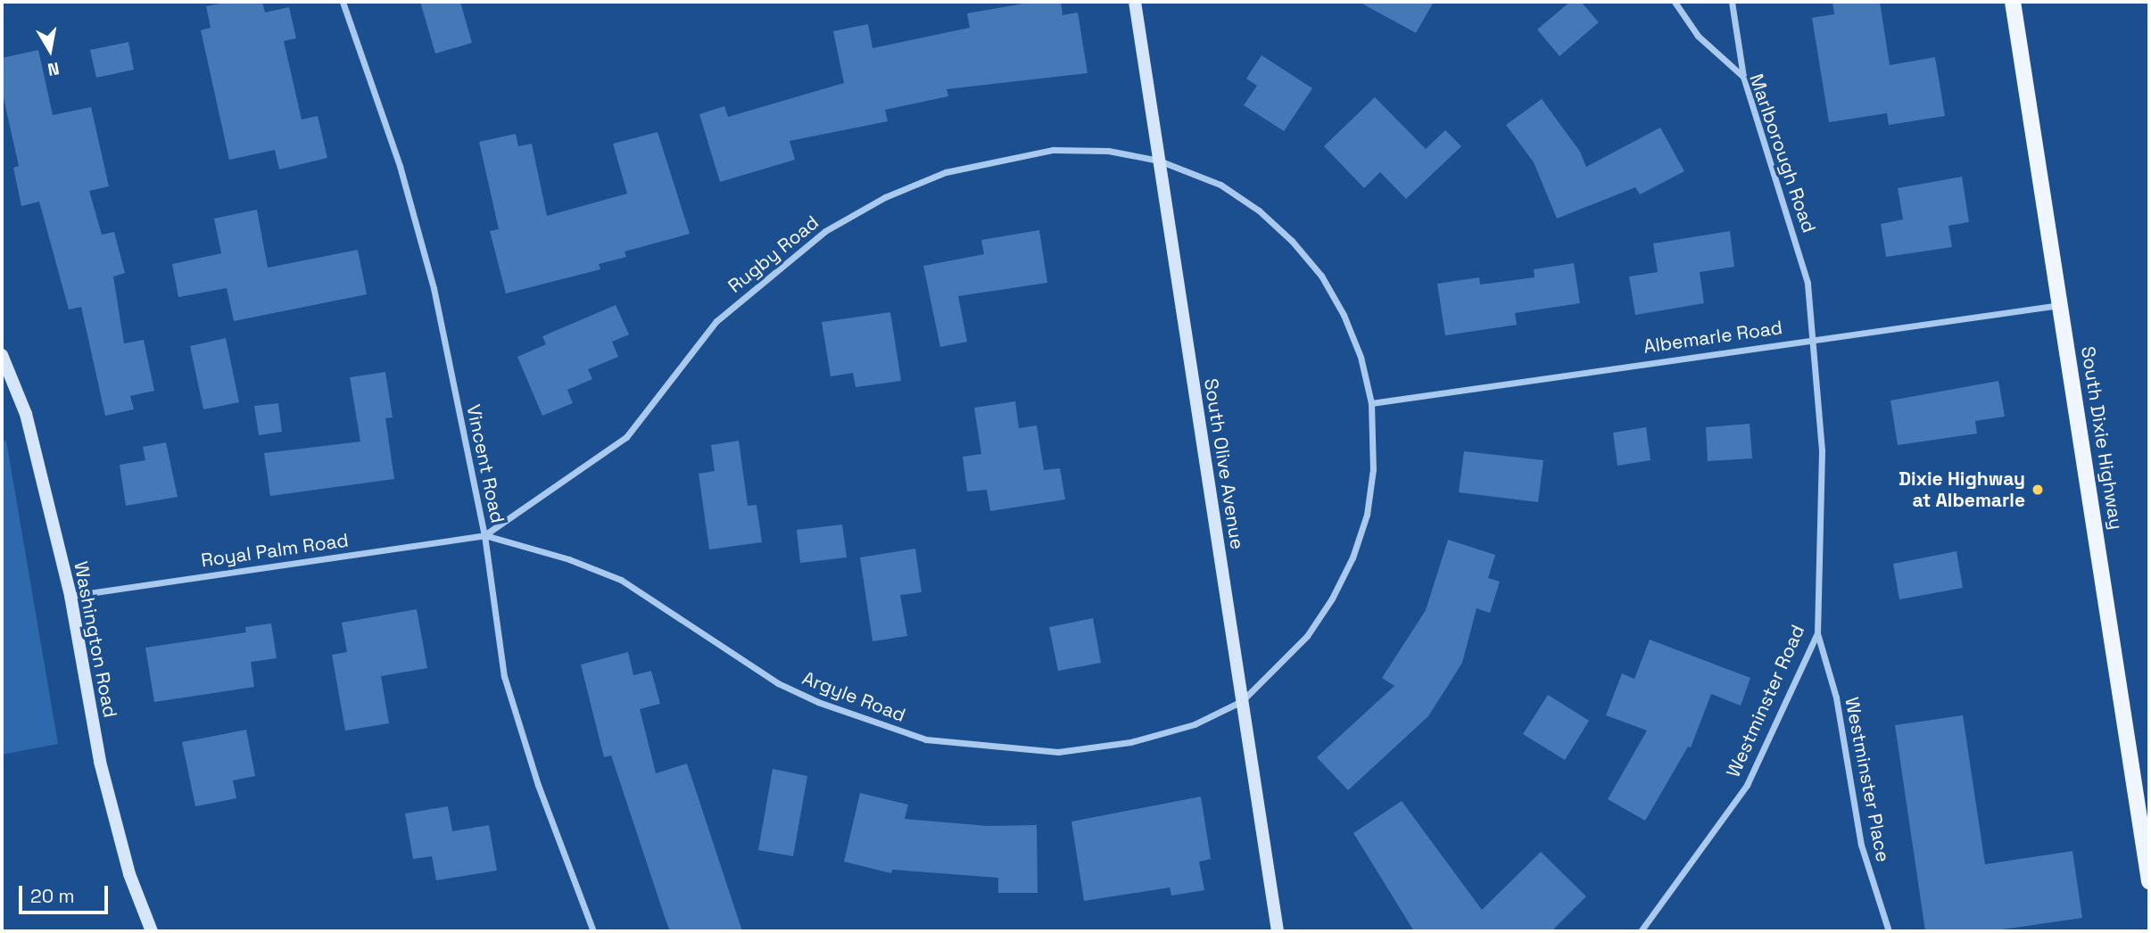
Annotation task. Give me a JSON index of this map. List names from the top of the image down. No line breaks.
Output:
{"streets":{"main road":["South Dixie Highway"],"street":["Marlborough Road","Rugby Road","Albemarle Road","Vincent Road","South Olive Avenue","Royal Palm Road","Washington Road","Argyle Road","Westminster Road","Westminster Place"]},"crossings":[["Marlborough Road","Albemarle Road"],["Marlborough Road","Westminster Road"],["Rugby Road","Albemarle Road"],["Rugby Road","Vincent Road"],["Rugby Road","South Olive Avenue"],["Rugby Road","Royal Palm Road"],["Rugby Road","Argyle Road"],["Albemarle Road","South Dixie Highway"],["Albemarle Road","Argyle Road"],["Albemarle Road","Westminster Road"],["Vincent Road","Royal Palm Road"],["Vincent Road","Argyle Road"],["South Olive Avenue","Argyle Road"],["Royal Palm Road","Washington Road"],["Royal Palm Road","Argyle Road"],["Westminster Road","Westminster Place"]],"places":["Dixie Highway at Albemarle"],"scale_bar":"20 m","north":"bottom"}
